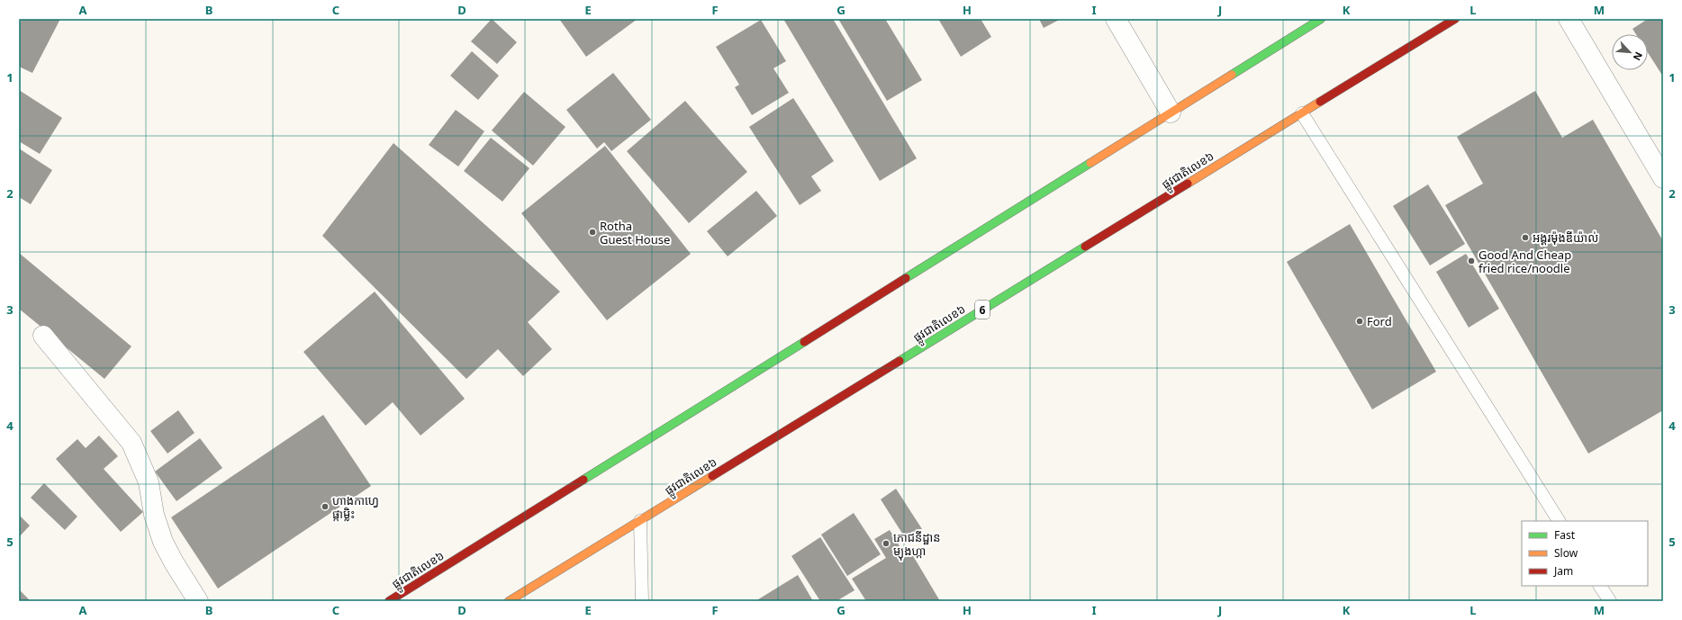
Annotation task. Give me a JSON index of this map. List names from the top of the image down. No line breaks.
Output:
{"streets":{"main road":["ផ្លូវជាតិលេខ៦","6"]},"places":["Rotha Guest House","អង្គរម៉ុងឌីយ៉ាល់","Good And Cheap fried rice/noodle","Ford","ហាងកាហ្វេ ផ្កាម្លិះ","ភោជនីដ្ឋាន ម្យុងហ្កា"],"legend":["Fast","Slow","Jam"],"north":"bottom right","grid":{"columns":["A","B","C","D","E","F","G","H","I","J","K","L","M"],"rows":["1","2","3","4","5"]}}
